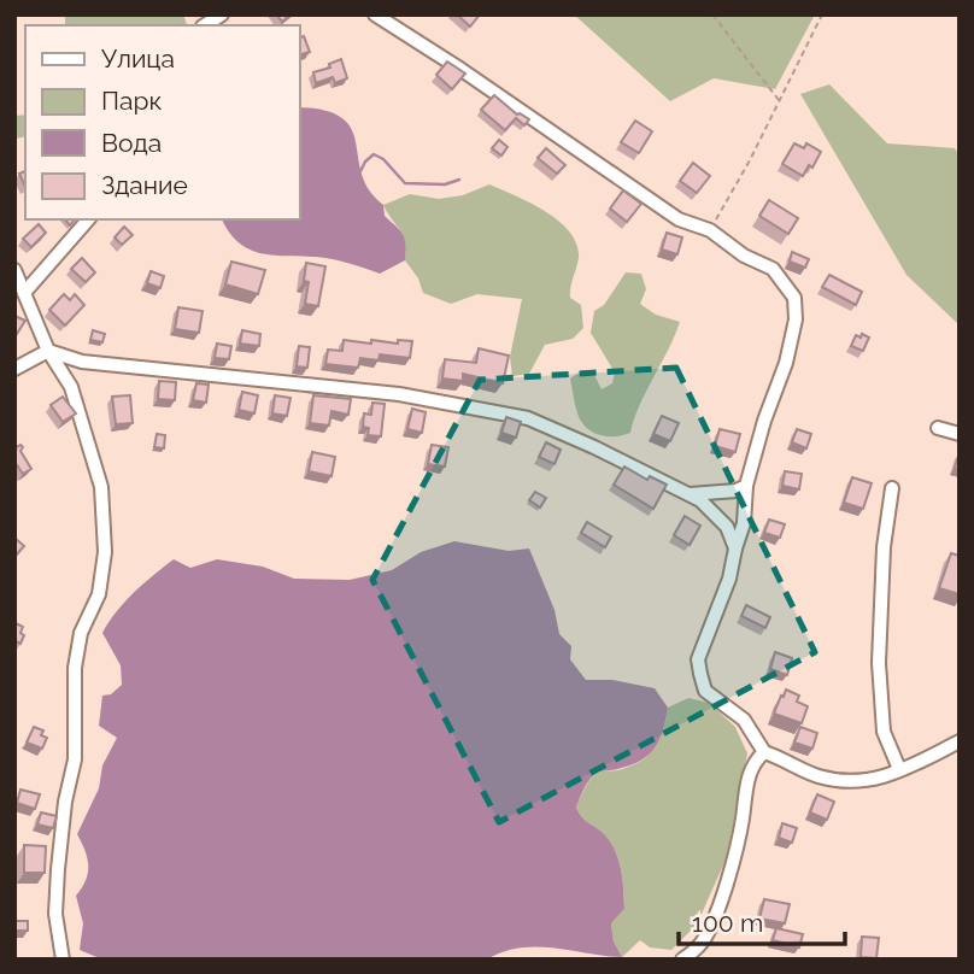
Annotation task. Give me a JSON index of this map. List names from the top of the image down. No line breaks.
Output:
{"legend":["Улица","Парк","Вода","Здание"],"scale_bar":"100 m"}
